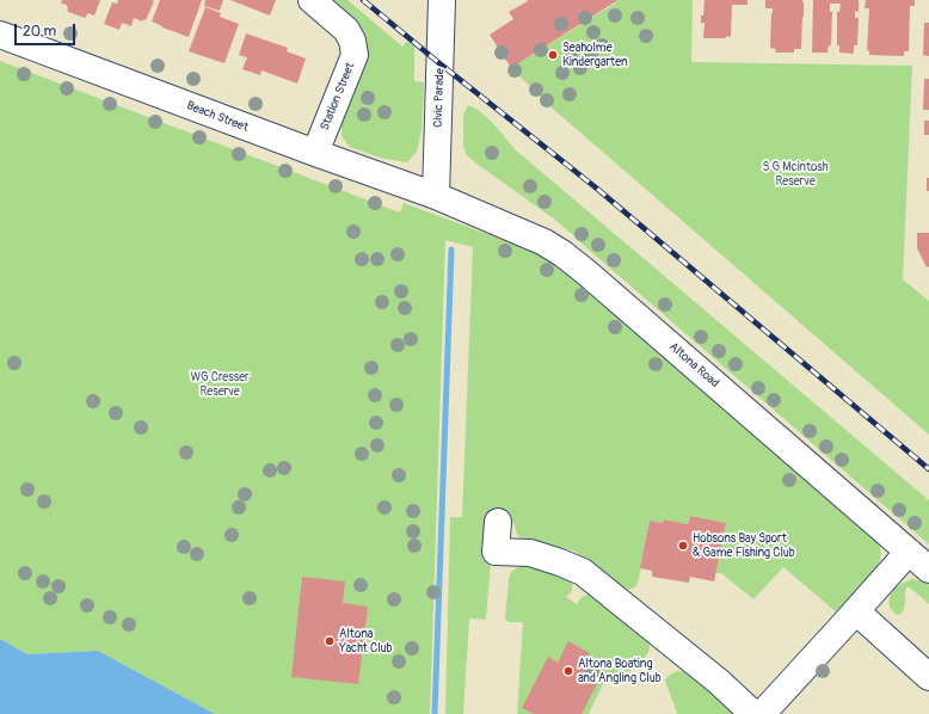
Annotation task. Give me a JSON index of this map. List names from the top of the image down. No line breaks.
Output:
{"streets":{"street":["Station Street","Civic Parade","Beach Street","Altona Road"]},"crossings":[["Station Street","Beach Street"],["Civic Parade","Beach Street"],["Civic Parade","Altona Road"],["Beach Street","Altona Road"]],"parks":["S G Mcintosh Reserve","WG Cresser Reserve"],"places":["Seaholme Kindergarten","Hobsons Bay Sport & Game Fishing Club","Altona Yacht Club","Altona Boating and Angling Club"],"scale_bar":"20 m"}
